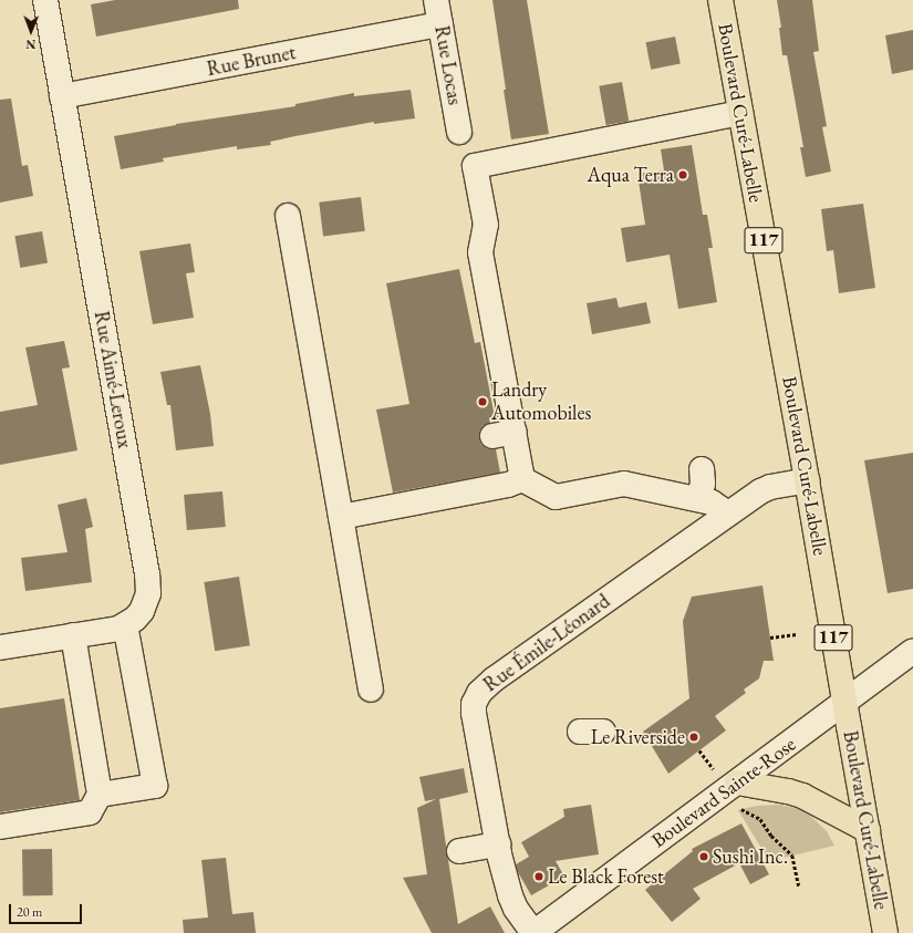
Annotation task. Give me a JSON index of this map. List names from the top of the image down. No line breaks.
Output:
{"streets":{"main road":["Boulevard Curé-Labelle","117"],"street":["Rue Brunet","Rue Locas","Rue Aimé-Leroux","Rue Émile-Léonard","Boulevard Sainte-Rose"]},"crossings":[["Rue Brunet","Rue Locas"],["Rue Brunet","Rue Aimé-Leroux"],["Boulevard Curé-Labelle","Rue Émile-Léonard"],["Boulevard Curé-Labelle","Boulevard Sainte-Rose"],["Rue Émile-Léonard","Boulevard Sainte-Rose"]],"places":["Aqua Terra","Landry Automobiles","Le Riverside","Sushi Inc.","Le Black Forest"],"scale_bar":"20 m","north":"bottom"}
